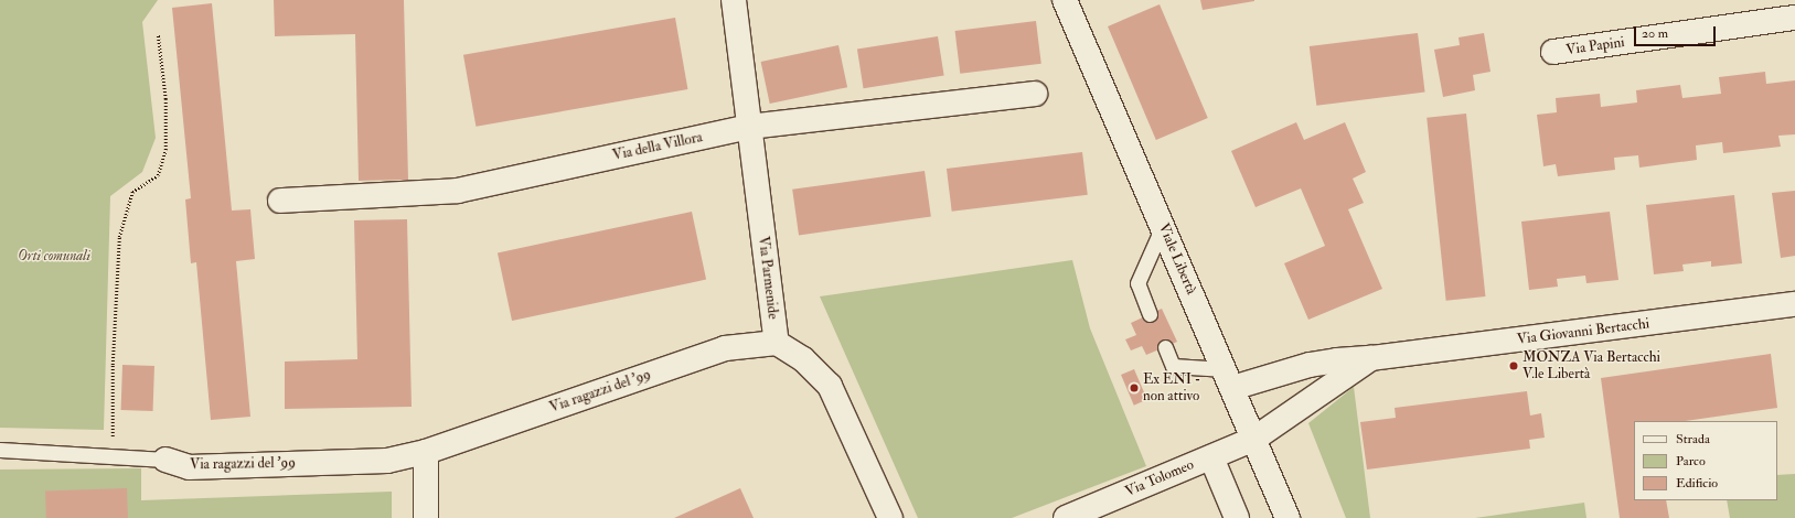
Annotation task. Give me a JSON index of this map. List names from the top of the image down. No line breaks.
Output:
{"streets":{"street":["Via Papini","Via della Villora","Viale Libertà","Via Parmenide","Via Giovanni Bertacchi","Via ragazzi del '99","Via Tolomeo"]},"crossings":[["Via della Villora","Via Parmenide"],["Viale Libertà","Via Giovanni Bertacchi"],["Viale Libertà","Via Tolomeo"],["Via Parmenide","Via ragazzi del '99"],["Via Giovanni Bertacchi","Via Tolomeo"]],"parks":["Orti comunali"],"places":["MONZA Via Bertacchi V.le Libertà","Ex ENI - non attivo"],"legend":["Strada","Parco","Edificio"],"scale_bar":"20 m"}
